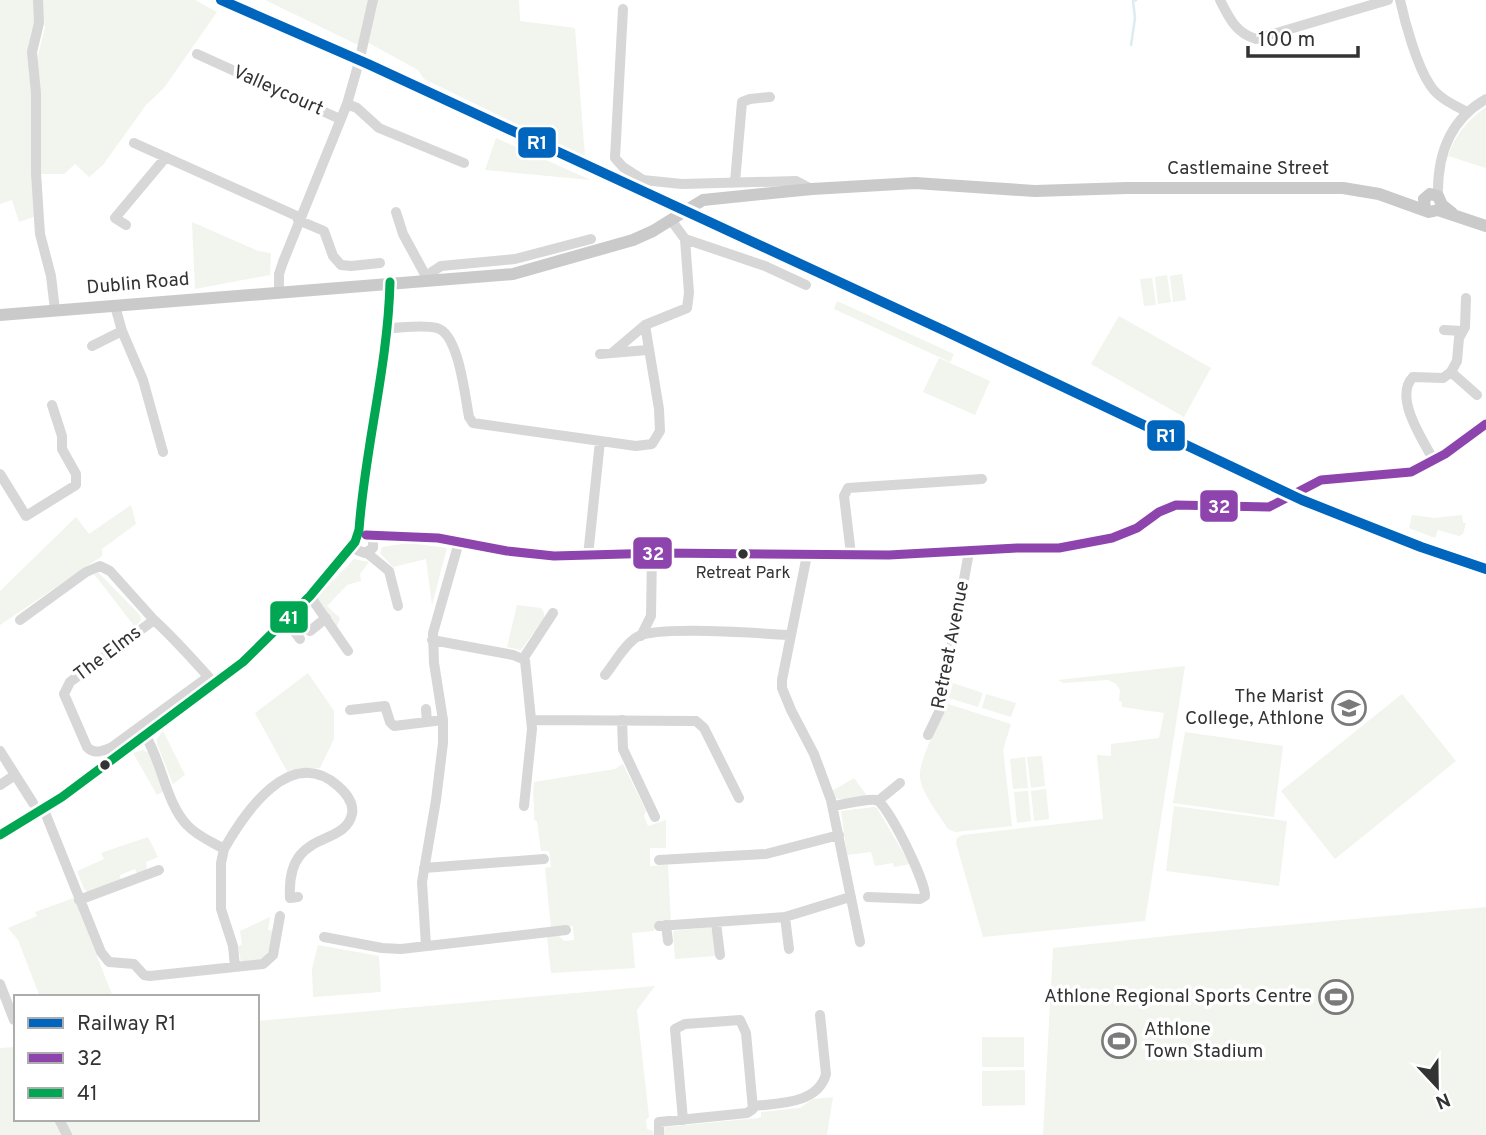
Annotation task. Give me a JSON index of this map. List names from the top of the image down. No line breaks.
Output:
{"streets":{"main road":["Castlemaine Street","Dublin Road"],"street":["Valleycourt","Retreat Avenue","The Elms"]},"crossings":[["Valleycourt","Dublin Road"],["Castlemaine Street","Dublin Road"]],"places":{"other":["Retreat Park"],"school or university":["The Marist College, Athlone"],"sports":["Athlone Regional Sports Centre","Athlone Town Stadium"]},"lines":["rail line R1","transit line 41","transit line 32"],"legend":["Railway R1","32","41"],"scale_bar":"100 m","north":"bottom"}
